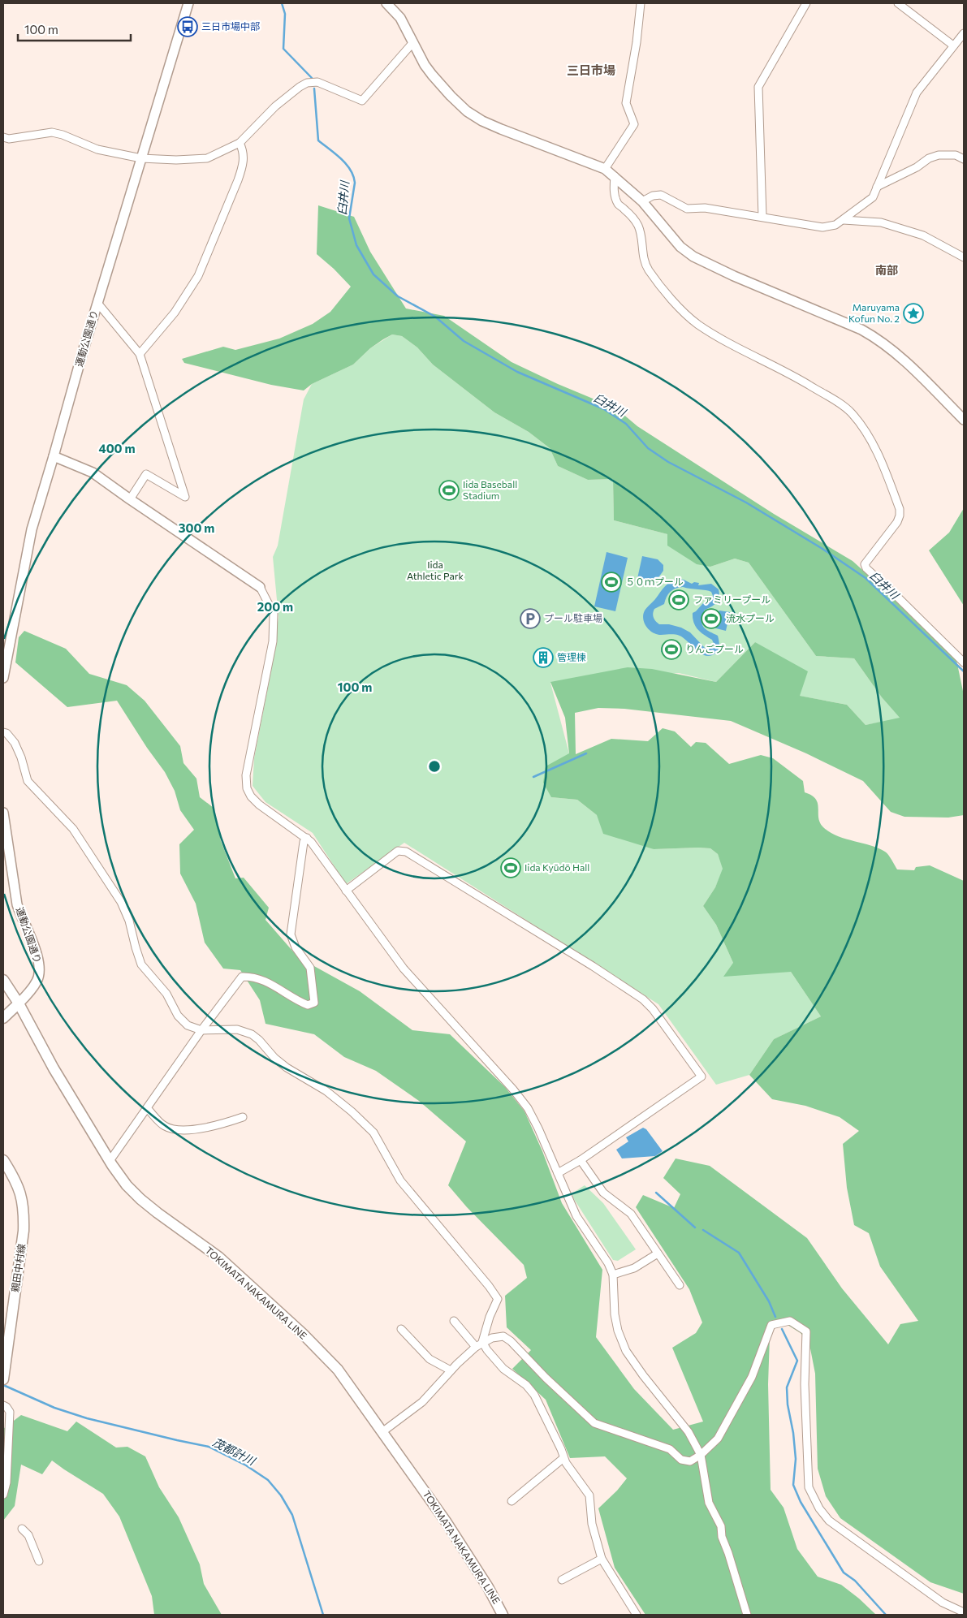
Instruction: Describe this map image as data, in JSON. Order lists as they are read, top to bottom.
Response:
{
  "streets": {
    "main road": ["親田中村線", "TOKIMATA NAKAMURA LINE"],
    "street": ["運動公園通り"]
  },
  "crossings": [
    ["運動公園通り", "TOKIMATA NAKAMURA LINE"]
  ],
  "districts": ["三日市場", "南部"],
  "water": ["臼井川", "茂都計川"],
  "parks": ["Iida Athletic Park"],
  "places": {
    "bus stop": ["三日市場中部"],
    "place": ["Maruyama Kofun No. 2"],
    "sports": [
      "Iida Baseball Stadium",
      "５０ｍプール",
      "ファミリープール",
      "流水プール",
      "りんごプール",
      "Iida Kyūdō Hall"
    ],
    "parking": ["プール駐車場"],
    "building": ["管理棟"]
  },
  "scale_bar": "100 m",
  "rings": [
    "400 m",
    "300 m",
    "200 m",
    "100 m"
  ]
}
